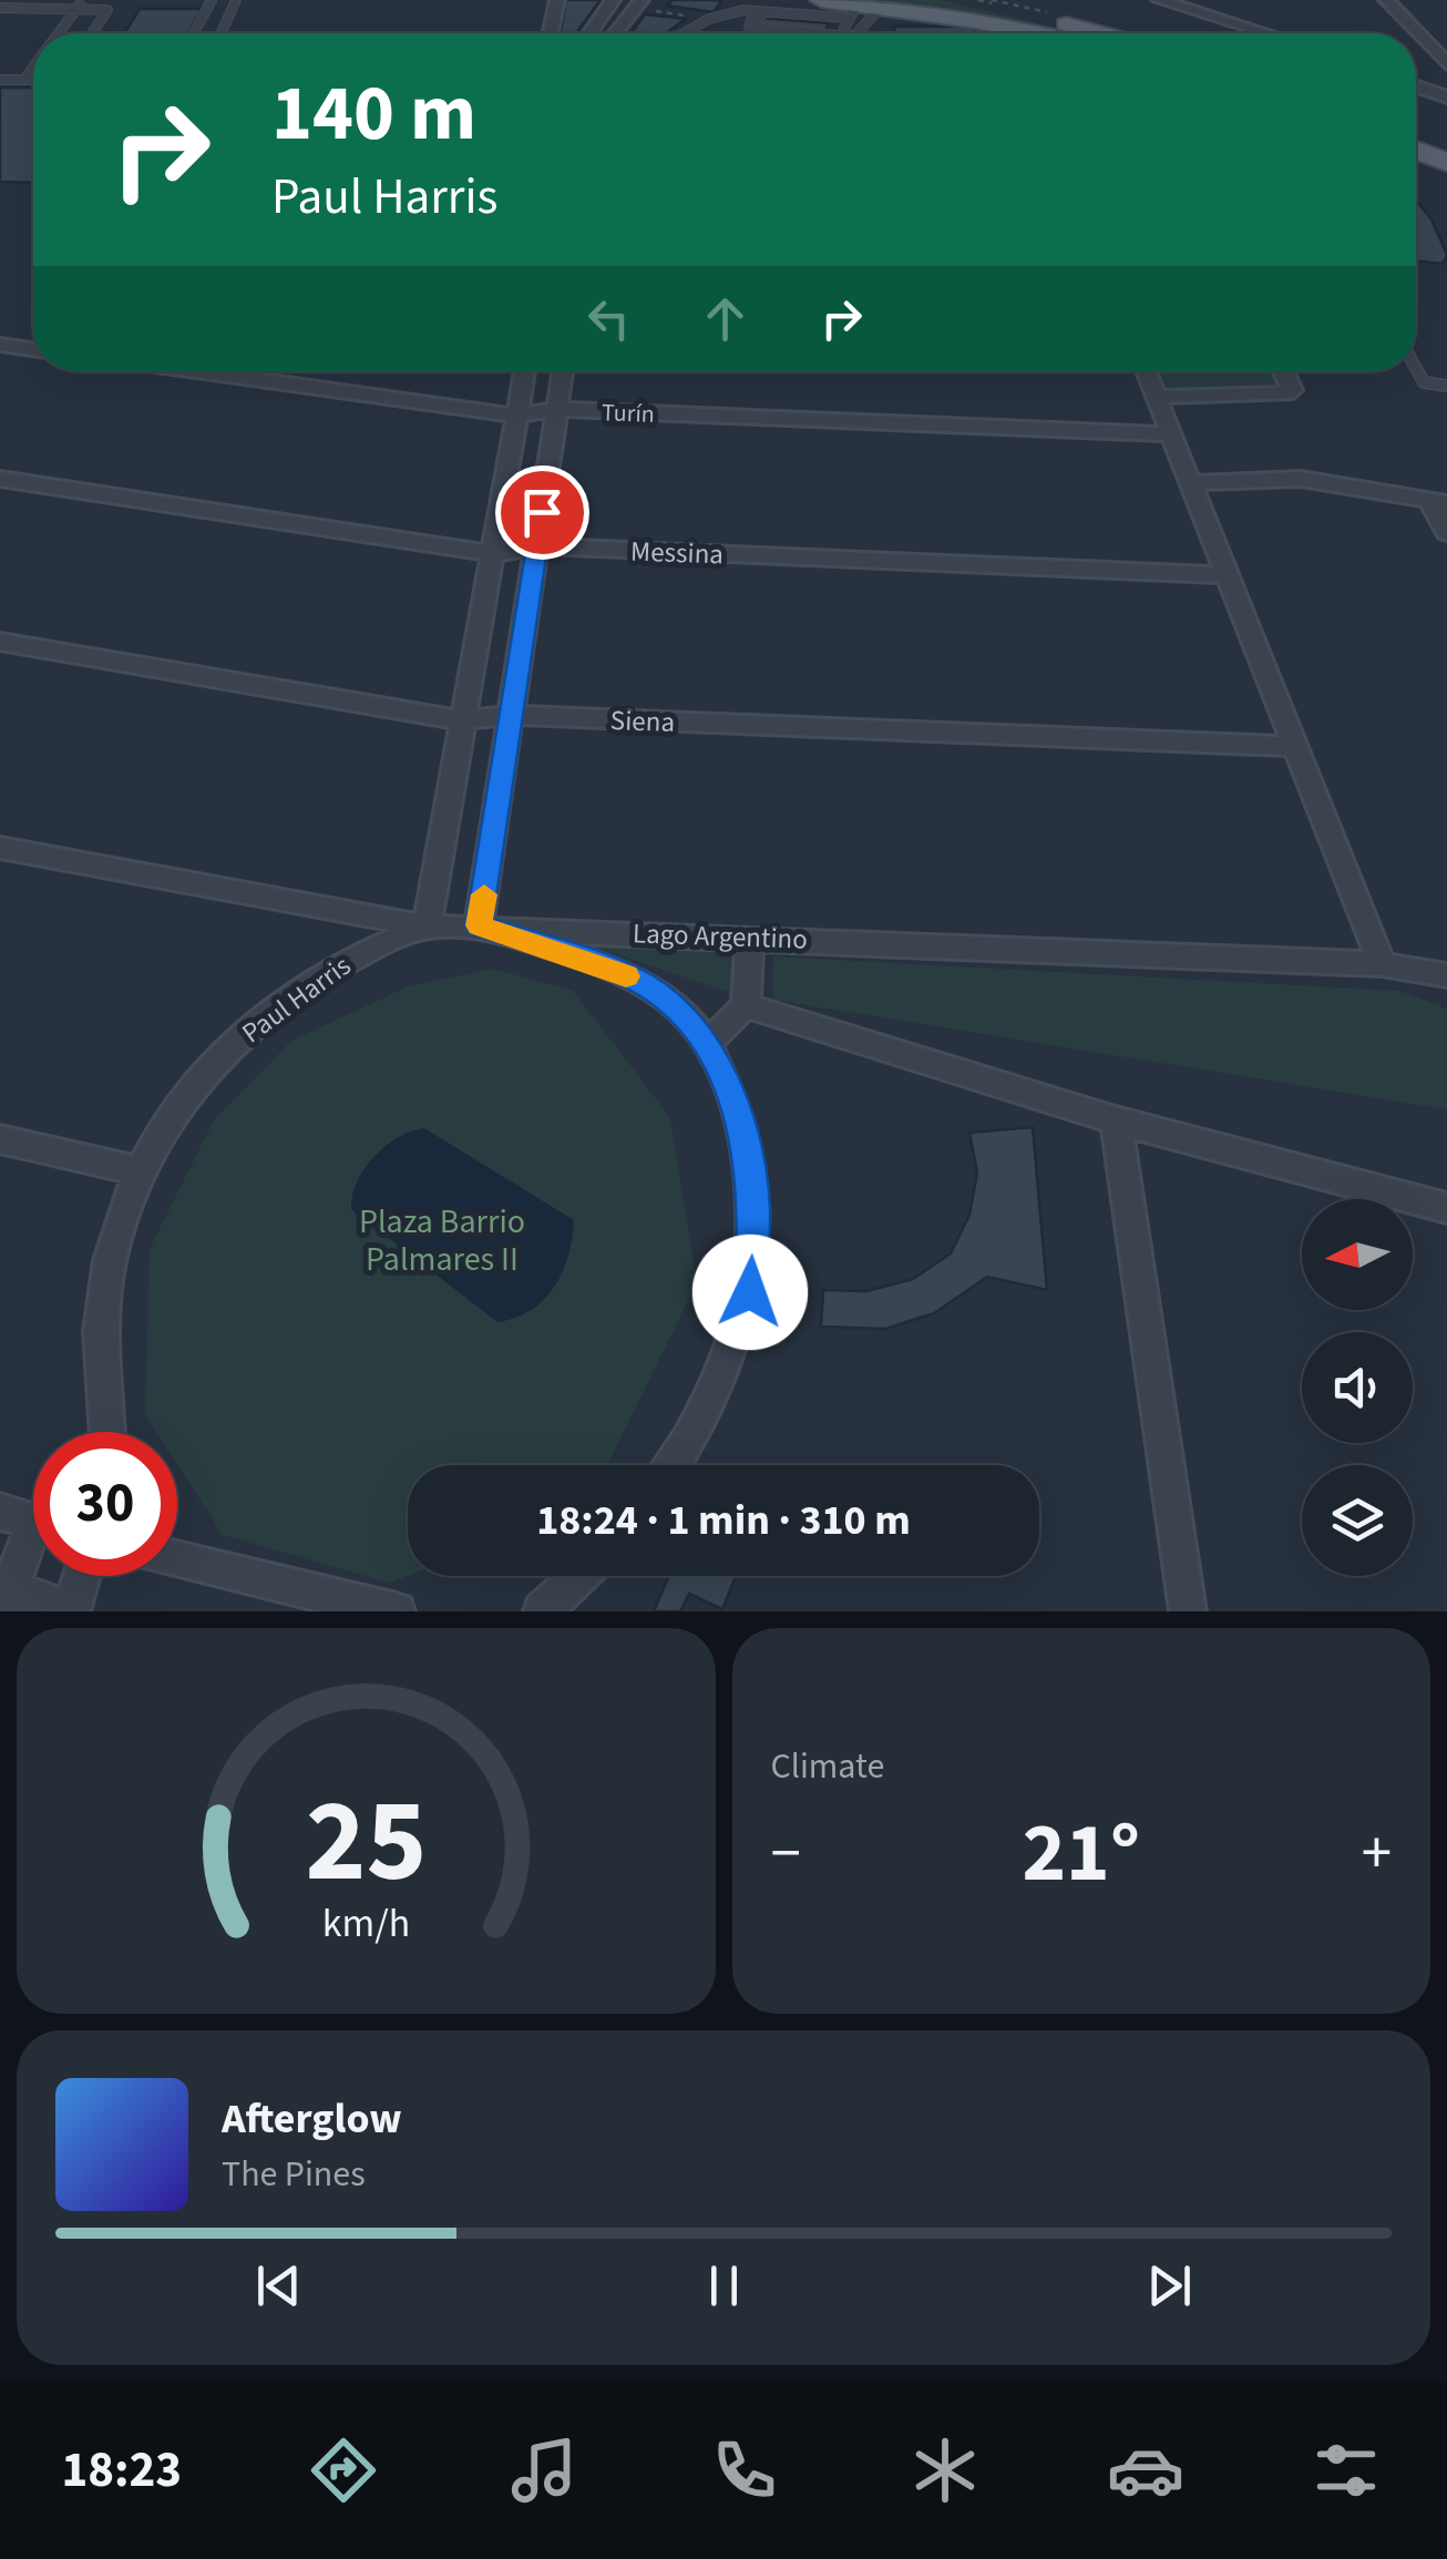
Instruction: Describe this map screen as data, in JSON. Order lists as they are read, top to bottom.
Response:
{
  "streets": {
    "street": [
      "Turín",
      "Messina",
      "Siena",
      "Lago Argentino",
      "Paul Harris"
    ]
  },
  "crossings": [
    ["Lago Argentino", "Paul Harris"]
  ],
  "parks": ["Plaza Barrio Palmares II"],
  "north": "left",
  "page": {
    "turn": ["140 m", "Paul Harris"],
    "limit": "30",
    "trip": "18:24 · 1 min · 310 m",
    "tile": "Climate",
    "heat": ["−", "21°", "+"],
    "song": ["Afterglow", "The Pines"],
    "tabs": "18:23",
    "gauge": ["25", "km/h"]
  }
}
